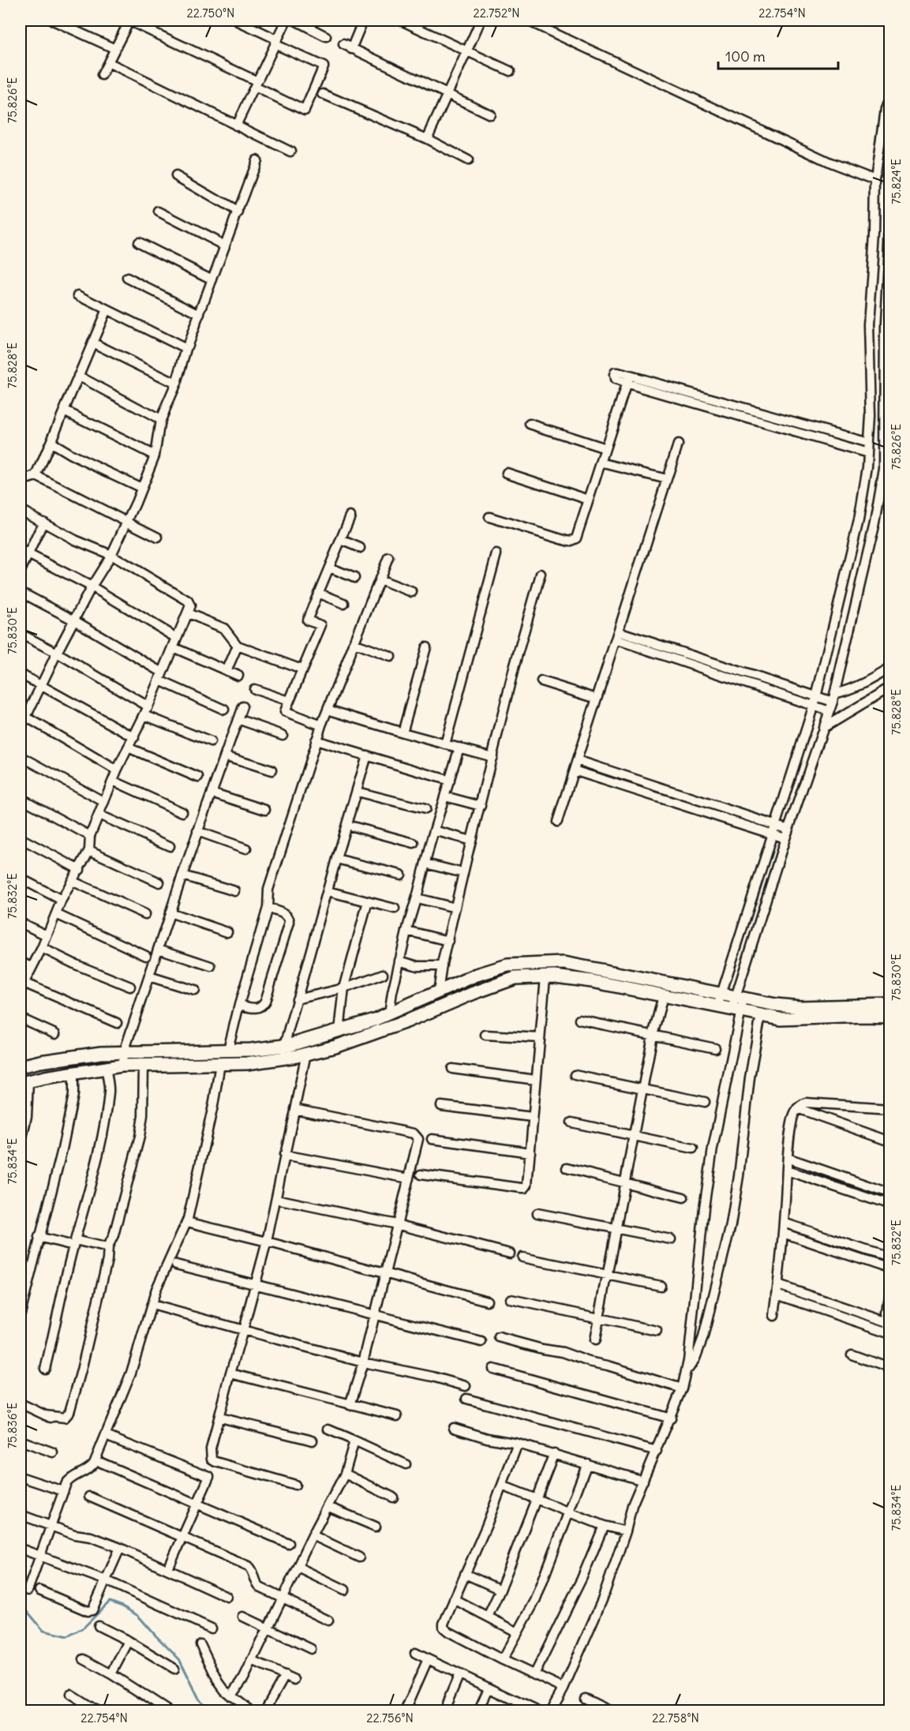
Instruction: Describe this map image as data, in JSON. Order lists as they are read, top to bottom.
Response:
{
  "scale_bar": "100 m",
  "coordinates": [
    "22.750°N",
    "22.752°N",
    "22.754°N",
    "75.826°E",
    "75.824°E",
    "75.828°E",
    "75.830°E",
    "75.832°E",
    "75.834°E",
    "75.836°E",
    "22.756°N",
    "22.758°N"
  ]
}
